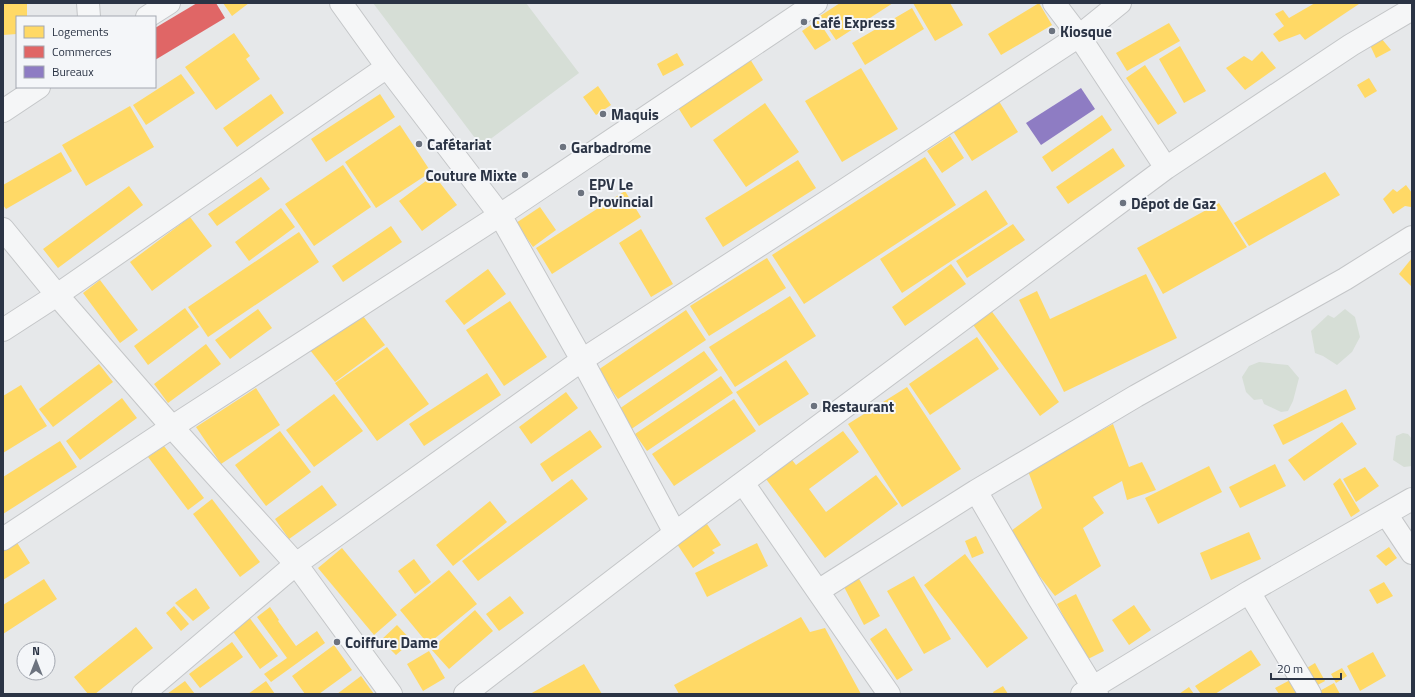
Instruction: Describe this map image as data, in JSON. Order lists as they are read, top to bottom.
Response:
{
  "places": [
    "Café Express",
    "Kiosque",
    "Maquis",
    "Cafétariat",
    "Garbadrome",
    "Couture Mixte",
    "EPV Le Provincial",
    "Dépot de Gaz",
    "Restaurant",
    "Coiffure Dame"
  ],
  "legend": ["Logements", "Commerces", "Bureaux"],
  "scale_bar": "20 m",
  "north": "top"
}
